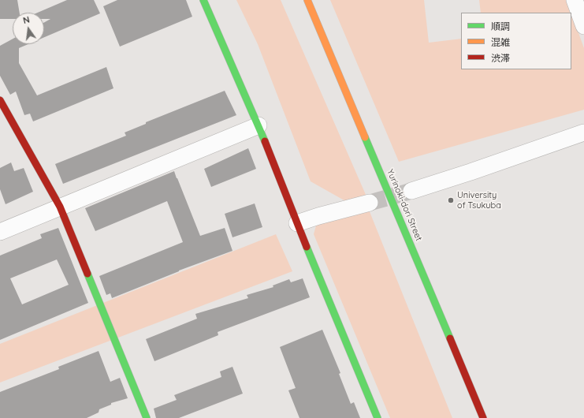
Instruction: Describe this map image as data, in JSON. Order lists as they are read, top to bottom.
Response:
{
  "streets": {
    "street": ["Yurinoki-dori Street"]
  },
  "places": ["University of Tsukuba"],
  "legend": ["順調", "混雑", "渋滞"],
  "north": "top"
}
